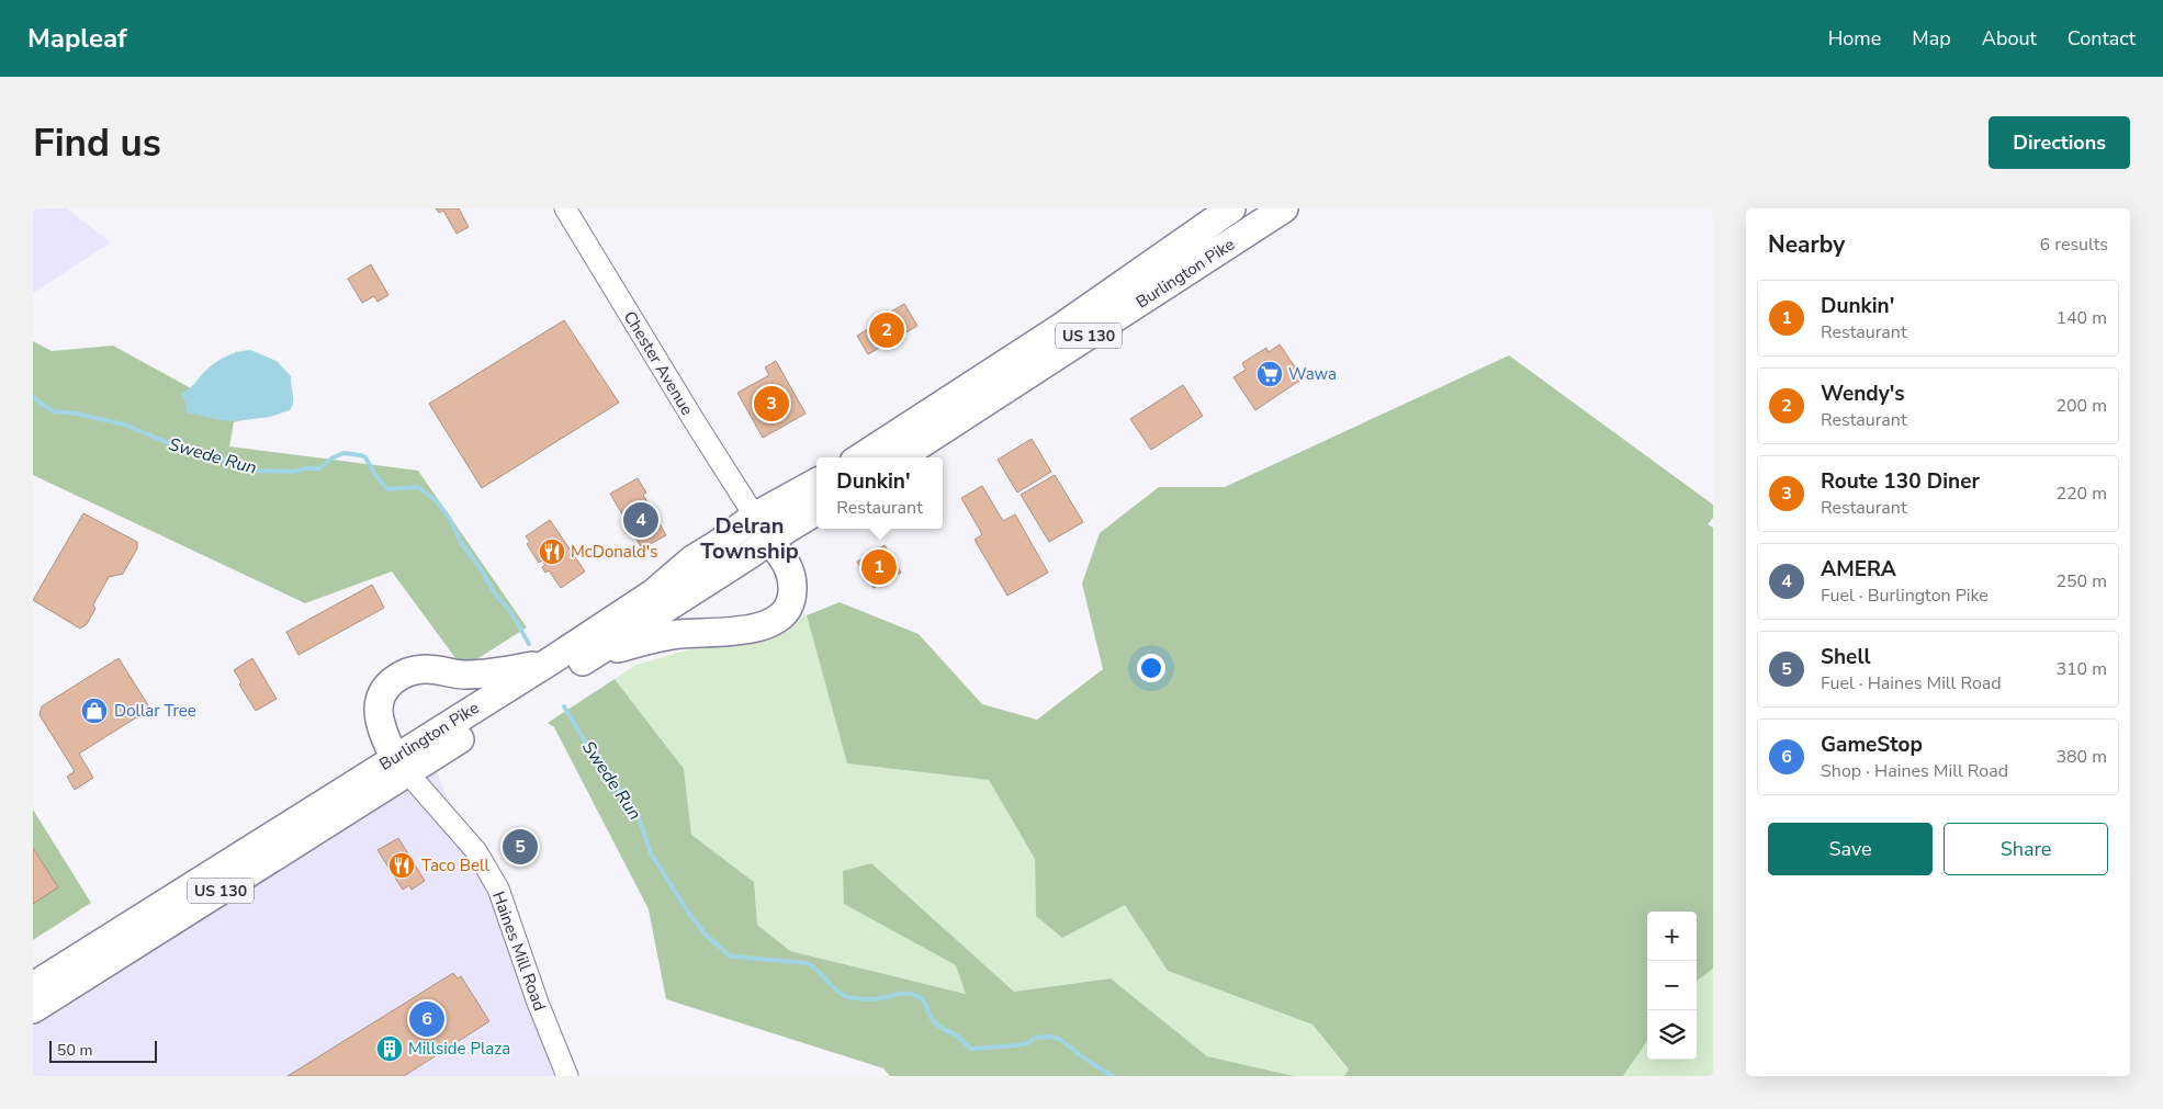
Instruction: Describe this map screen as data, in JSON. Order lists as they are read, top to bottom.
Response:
{
  "streets": {
    "highway": ["Burlington Pike", "US 130"],
    "street": ["Chester Avenue", "Haines Mill Road"]
  },
  "crossings": [
    ["Burlington Pike", "Chester Avenue"],
    ["Burlington Pike", "Haines Mill Road"]
  ],
  "districts": ["Delran Township"],
  "water": ["Swede Run"],
  "places": {
    "supermarket": ["Wawa"],
    "restaurant": ["McDonald's", "Taco Bell"],
    "shop": ["Dollar Tree"],
    "building": ["Millside Plaza"]
  },
  "scale_bar": "50 m",
  "page": {
    "header": "Mapleaf",
    "nav": [
      "Home",
      "Map",
      "About",
      "Contact"
    ],
    "buttons": [
      "Directions",
      ["Save", "Share"]
    ],
    "title": "Find us",
    "heading": ["Nearby", "6 results"],
    "list": [
      {
        "mark": "1",
        "name": "Dunkin'",
        "note": "Restaurant",
        "value": "140 m"
      },
      {
        "mark": "2",
        "name": "Wendy's",
        "note": "Restaurant",
        "value": "200 m"
      },
      {
        "mark": "3",
        "name": "Route 130 Diner",
        "note": "Restaurant",
        "value": "220 m"
      },
      {
        "mark": "4",
        "name": "AMERA",
        "note": "Fuel · Burlington Pike",
        "value": "250 m"
      },
      {
        "mark": "5",
        "name": "Shell",
        "note": "Fuel · Haines Mill Road",
        "value": "310 m"
      },
      {
        "mark": "6",
        "name": "GameStop",
        "note": "Shop · Haines Mill Road",
        "value": "380 m"
      }
    ],
    "pins": [
      "2",
      "3",
      "4",
      "1",
      "5",
      "6"
    ],
    "popup": ["Dunkin'", "Restaurant"],
    "map_buttons": ["+", "−"],
    "scale": "50 m"
  }
}
